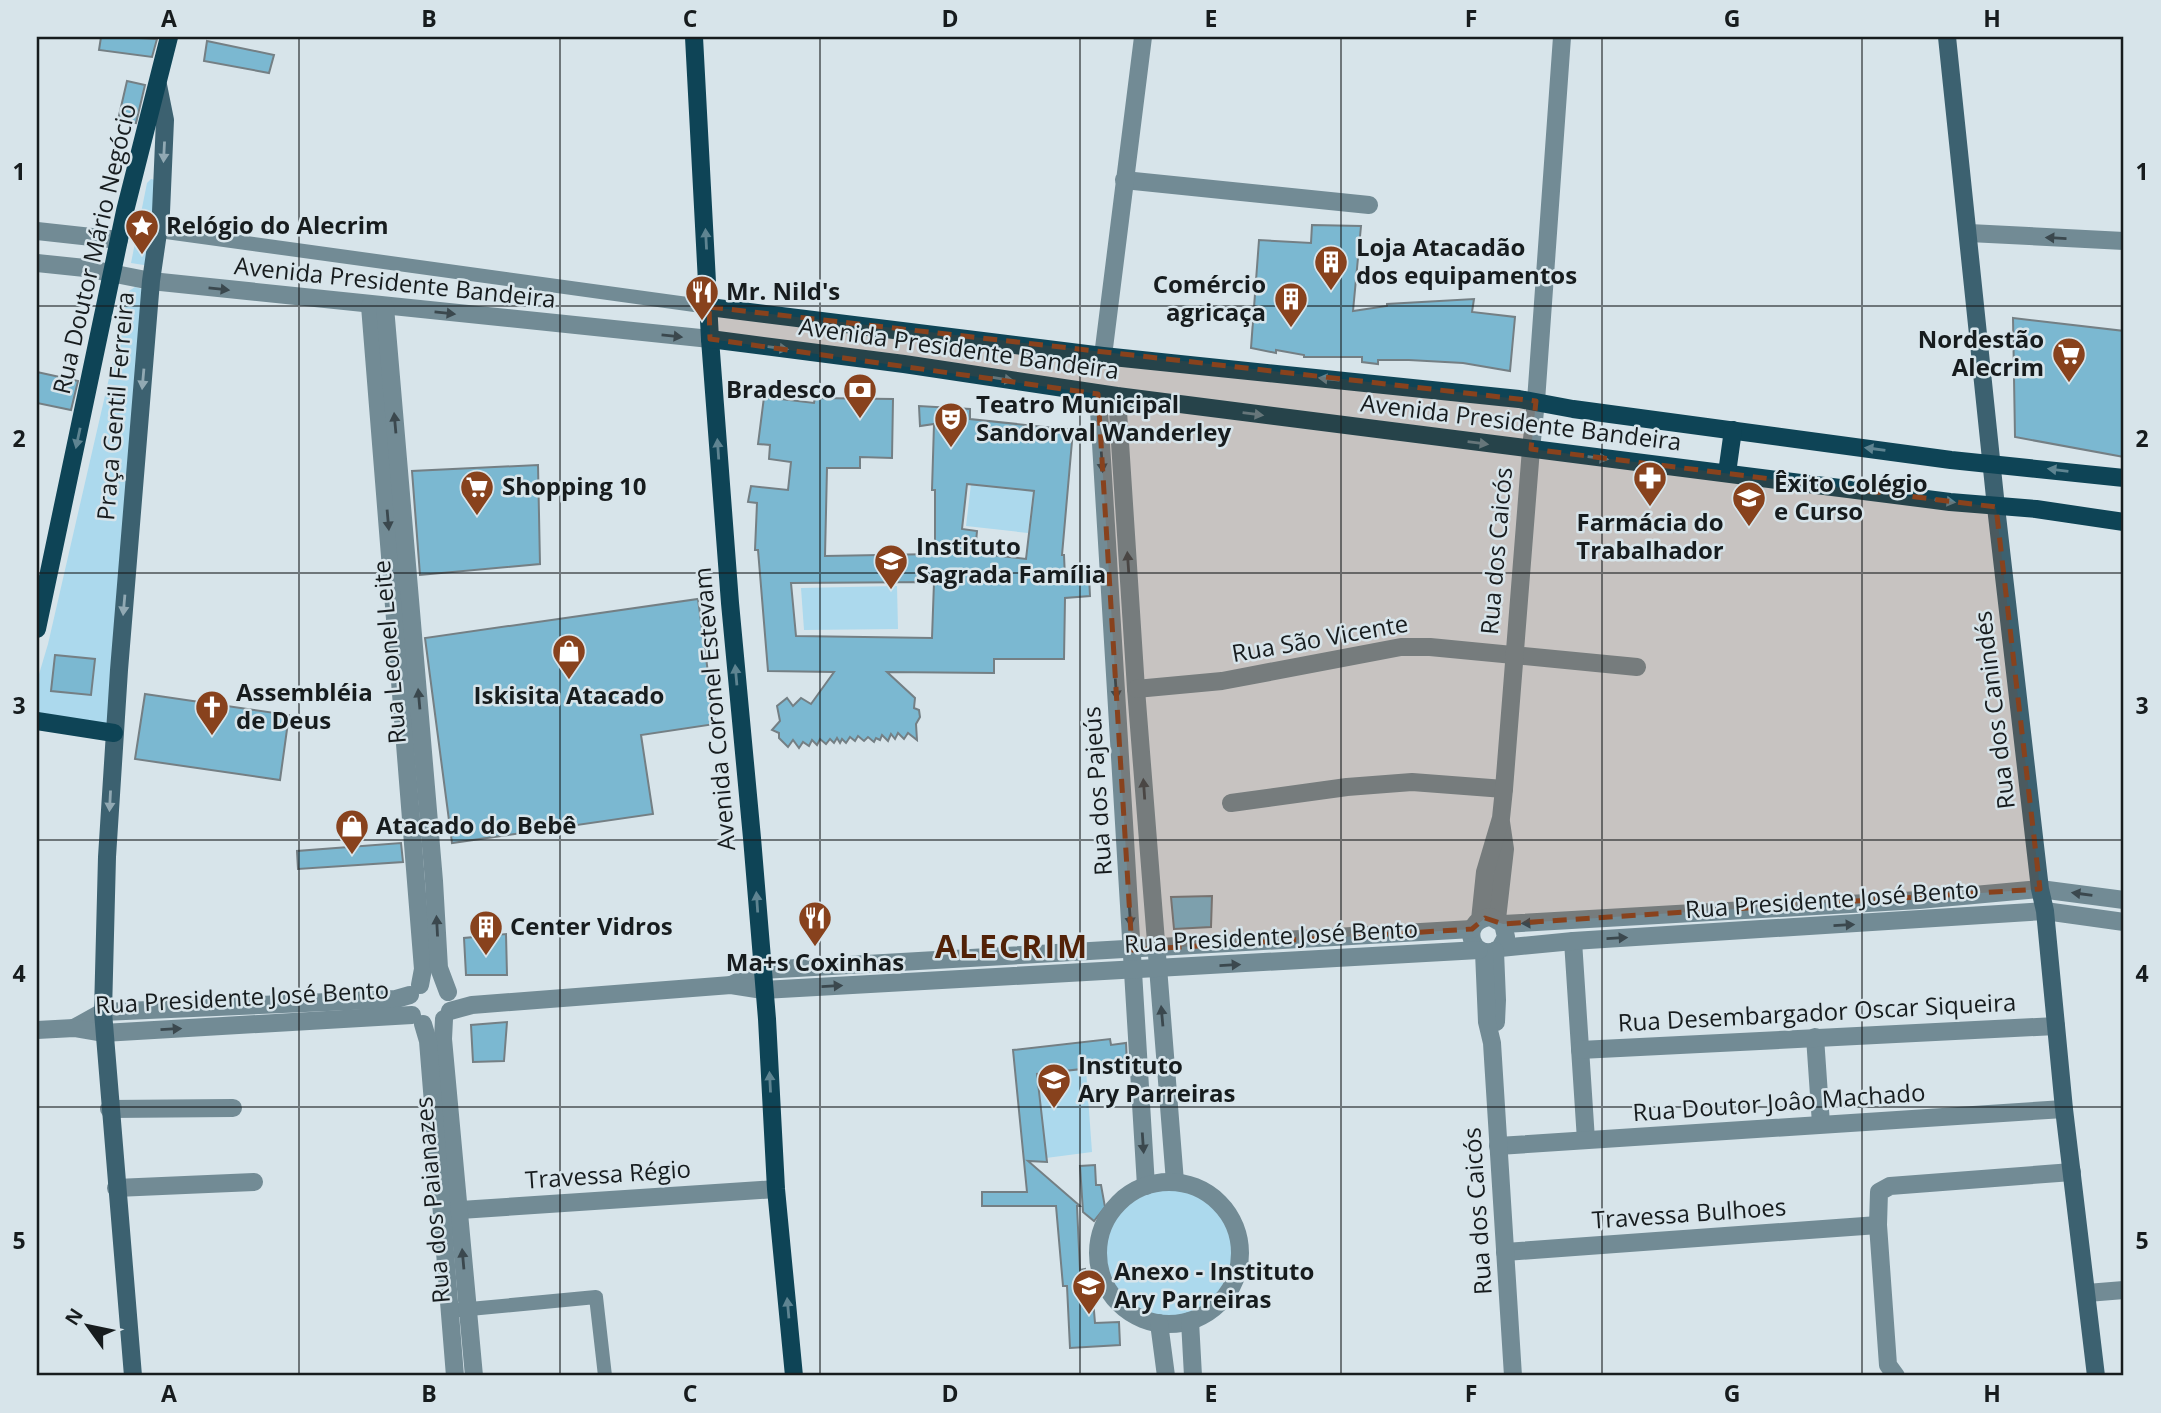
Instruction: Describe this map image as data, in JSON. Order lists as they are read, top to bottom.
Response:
{
  "streets": {
    "main road": [
      "Rua Doutor Mário Negócio",
      "Avenida Presidente Bandeira",
      "Praça Gentil Ferreira",
      "Avenida Coronel Estevam",
      "Rua dos Canindés"
    ],
    "street": [
      "Rua dos Caicós",
      "Rua São Vicente",
      "Rua Leonel Leite",
      "Rua dos Pajeús",
      "Rua Presidente José Bento",
      "Rua Desembargador Oscar Siqueira",
      "Rua Doutor Joâo Machado",
      "Travessa Régio",
      "Rua dos Paianazes",
      "Travessa Bulhoes"
    ]
  },
  "crossings": [
    ["Rua Doutor Mário Negócio", "Avenida Presidente Bandeira"],
    ["Rua Doutor Mário Negócio", "Praça Gentil Ferreira"],
    ["Avenida Presidente Bandeira", "Praça Gentil Ferreira"],
    ["Avenida Presidente Bandeira", "Rua dos Caicós"],
    ["Avenida Presidente Bandeira", "Rua Leonel Leite"],
    ["Avenida Presidente Bandeira", "Avenida Coronel Estevam"],
    ["Avenida Presidente Bandeira", "Rua dos Canindés"],
    ["Avenida Presidente Bandeira", "Rua dos Pajeús"],
    ["Praça Gentil Ferreira", "Rua Presidente José Bento"],
    ["Rua dos Caicós", "Rua São Vicente"],
    ["Rua dos Caicós", "Rua Presidente José Bento"],
    ["Rua dos Caicós", "Rua Doutor Joâo Machado"],
    ["Rua dos Caicós", "Travessa Bulhoes"],
    ["Rua São Vicente", "Rua dos Pajeús"],
    ["Rua Leonel Leite", "Rua Presidente José Bento"],
    ["Rua Leonel Leite", "Rua dos Paianazes"],
    ["Avenida Coronel Estevam", "Rua Presidente José Bento"],
    ["Avenida Coronel Estevam", "Travessa Régio"],
    ["Rua dos Canindés", "Rua Presidente José Bento"],
    ["Rua dos Canindés", "Rua Desembargador Oscar Siqueira"],
    ["Rua dos Canindés", "Rua Doutor Joâo Machado"],
    ["Rua dos Pajeús", "Rua Presidente José Bento"],
    ["Rua Presidente José Bento", "Rua dos Paianazes"],
    ["Travessa Régio", "Rua dos Paianazes"]
  ],
  "one_way": ["Rua Doutor Mário Negócio", "Praça Gentil Ferreira", "Avenida Coronel Estevam"],
  "districts": ["ALECRIM"],
  "places": {
    "place": ["Relógio do Alecrim"],
    "building": ["Loja Atacadão dos equipamentos", "Comércio agricaça", "Center Vidros"],
    "restaurant": ["Mr. Nild's", "Ma+s Coxinhas"],
    "supermarket": ["Nordestão Alecrim", "Shopping 10"],
    "bank": ["Bradesco"],
    "theatre": ["Teatro Municipal Sandorval Wanderley"],
    "pharmacy": ["Farmácia do Trabalhador"],
    "school or university": [
      "Êxito Colégio e Curso",
      "Instituto Sagrada Família",
      "Instituto Ary Parreiras",
      "Anexo - Instituto Ary Parreiras"
    ],
    "shop": ["Iskisita Atacado", "Atacado do Bebê"],
    "church": ["Assembléia de Deus"]
  },
  "north": "top left",
  "grid": {
    "columns": [
      "A",
      "B",
      "C",
      "D",
      "E",
      "F",
      "G",
      "H"
    ],
    "rows": [
      "1",
      "2",
      "3",
      "4",
      "5"
    ]
  }
}
